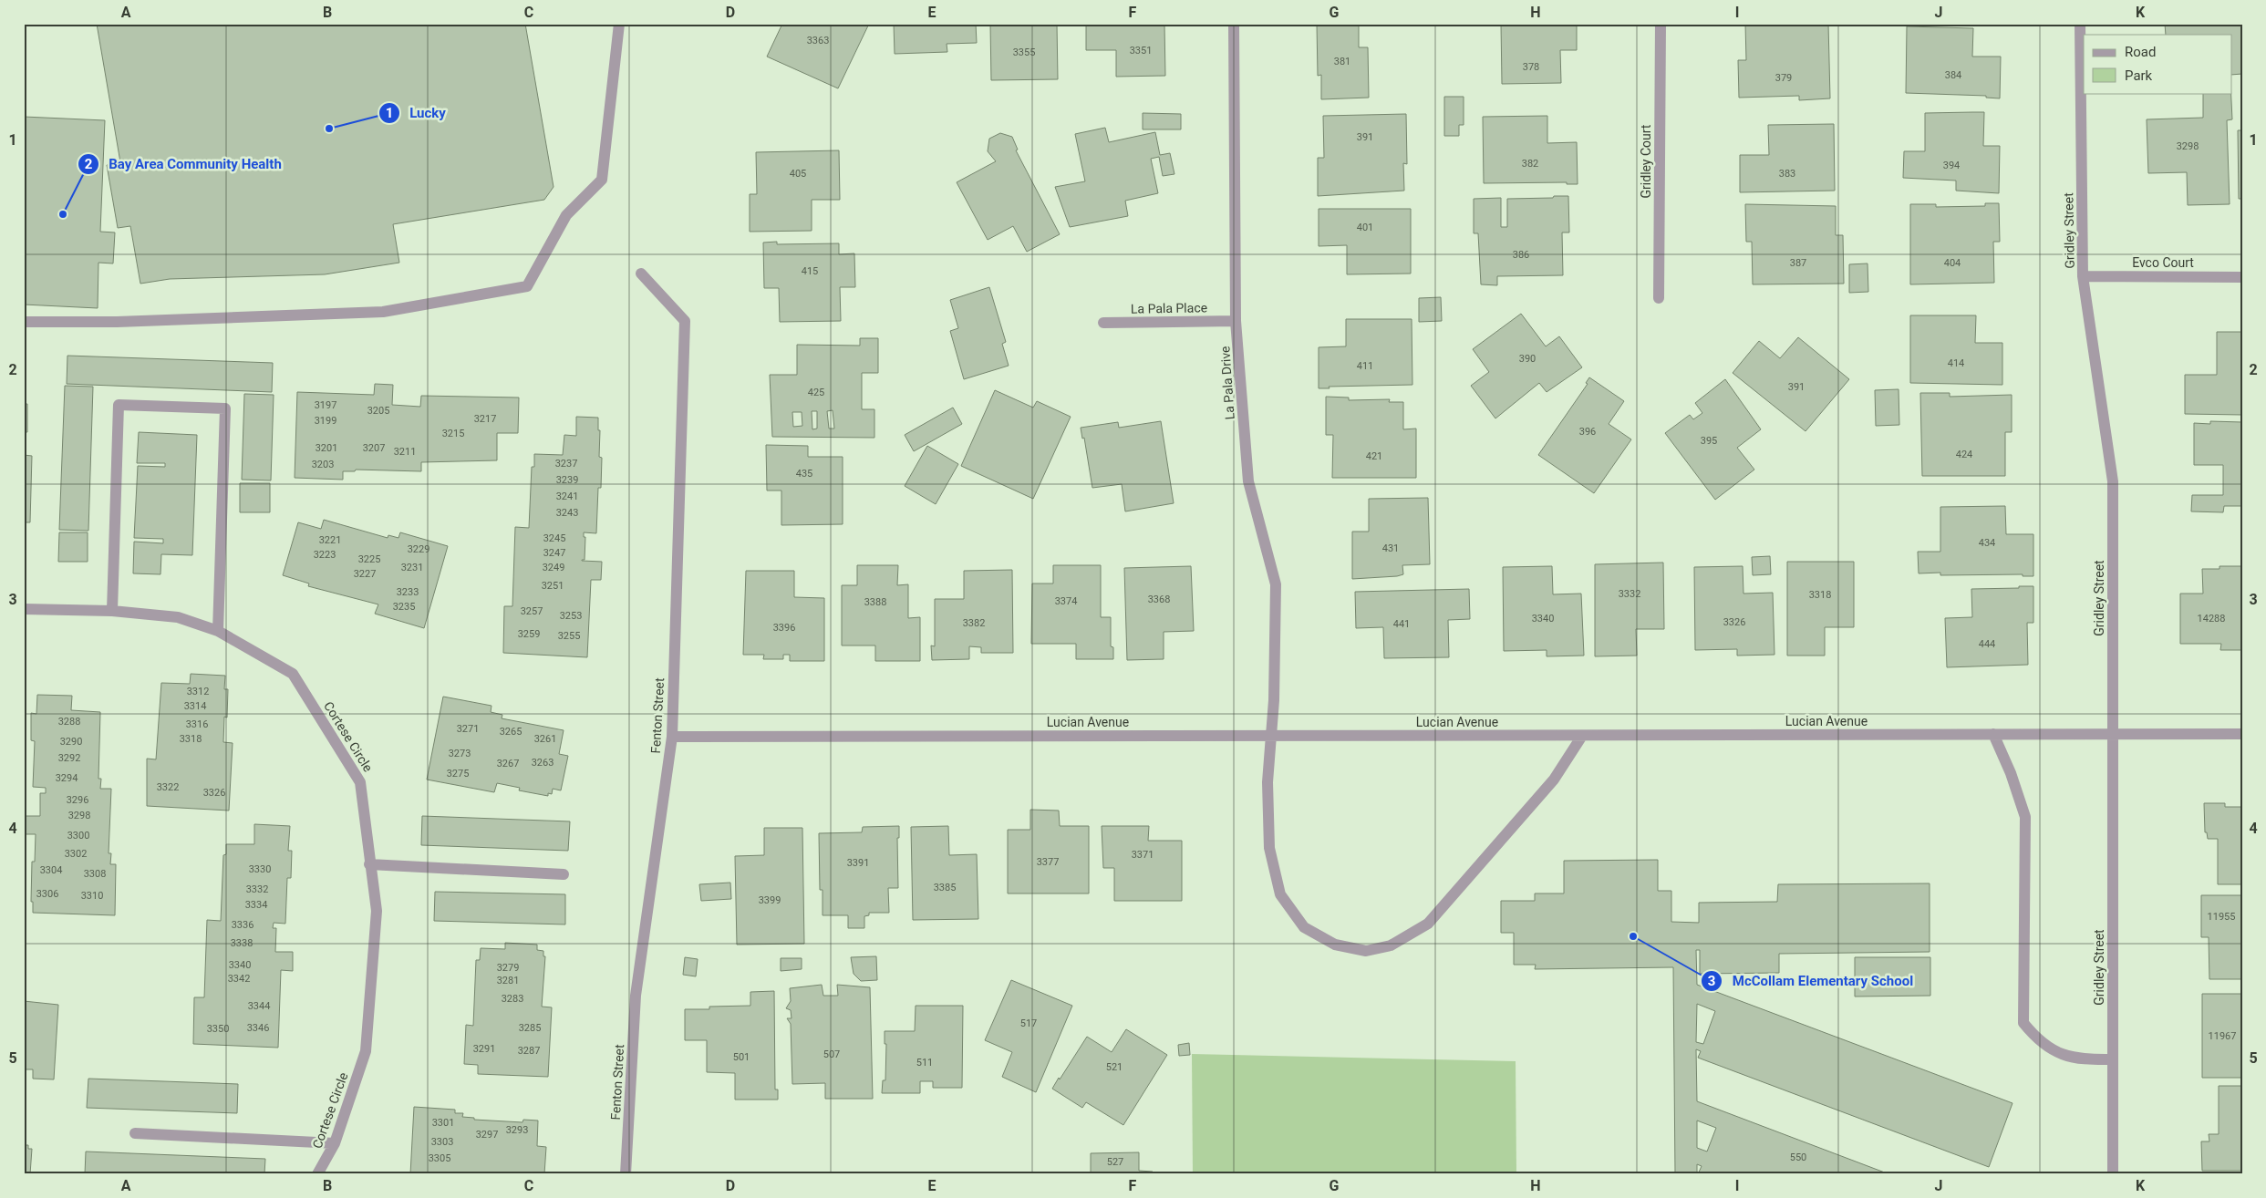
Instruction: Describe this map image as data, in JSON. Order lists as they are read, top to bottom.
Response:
{
  "streets": {
    "street": [
      "Gridley Court",
      "Gridley Street",
      "Evco Court",
      "La Pala Place",
      "La Pala Drive",
      "Fenton Street",
      "Lucian Avenue",
      "Cortese Circle"
    ]
  },
  "crossings": [
    ["Gridley Street", "Evco Court"],
    ["Gridley Street", "Lucian Avenue"],
    ["La Pala Place", "La Pala Drive"],
    ["La Pala Drive", "Lucian Avenue"],
    ["Fenton Street", "Lucian Avenue"]
  ],
  "places": ["Lucky", "Bay Area Community Health", "McCollam Elementary School"],
  "house_numbers": [
    "3363",
    "3351",
    "3355",
    "381",
    "378",
    "384",
    "379",
    "391",
    "3298",
    "382",
    "394",
    "405",
    "383",
    "401",
    "386",
    "387",
    "404",
    "415",
    "390",
    "414",
    "411",
    "391",
    "425",
    "3197",
    "3205",
    "3217",
    "3199",
    "396",
    "3215",
    "395",
    "3201",
    "3207",
    "3211",
    "424",
    "421",
    "3237",
    "3203",
    "435",
    "3239",
    "3241",
    "3243",
    "3245",
    "3221",
    "434",
    "431",
    "3229",
    "3247",
    "3223",
    "3225",
    "3231",
    "3249",
    "3227",
    "3251",
    "3233",
    "3332",
    "3318",
    "3368",
    "3374",
    "3388",
    "3235",
    "3257",
    "3253",
    "3340",
    "14288",
    "3326",
    "3382",
    "441",
    "3396",
    "3259",
    "3255",
    "444",
    "3312",
    "3314",
    "3288",
    "3316",
    "3271",
    "3265",
    "3318",
    "3261",
    "3290",
    "3273",
    "3292",
    "3263",
    "3267",
    "3275",
    "3294",
    "3322",
    "3326",
    "3296",
    "3298",
    "3300",
    "3302",
    "3371",
    "3377",
    "3391",
    "3330",
    "3304",
    "3308",
    "3385",
    "3332",
    "3306",
    "3310",
    "3399",
    "3334",
    "11955",
    "3336",
    "3338",
    "3340",
    "3279",
    "3342",
    "3281",
    "3283",
    "3344",
    "517",
    "3346",
    "3285",
    "3350",
    "11967",
    "3291",
    "3287",
    "507",
    "501",
    "511",
    "521",
    "3301",
    "3293",
    "3297",
    "3303",
    "550",
    "3305",
    "527"
  ],
  "legend": ["Road", "Park"],
  "grid": {
    "columns": [
      "A",
      "B",
      "C",
      "D",
      "E",
      "F",
      "G",
      "H",
      "I",
      "J",
      "K"
    ],
    "rows": [
      "1",
      "2",
      "3",
      "4",
      "5"
    ]
  }
}
